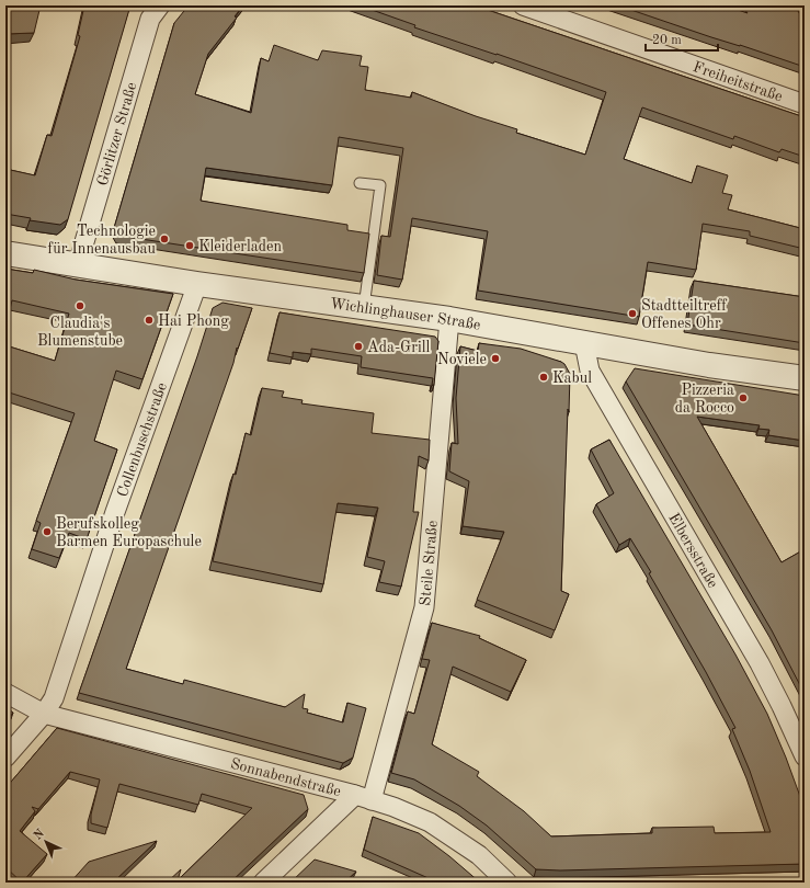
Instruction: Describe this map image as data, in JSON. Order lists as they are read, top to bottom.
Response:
{
  "streets": {
    "street": [
      "Freiheitstraße",
      "Görlitzer Straße",
      "Wichlinghauser Straße",
      "Collenbuschstraße",
      "Elbersstraße",
      "Steile Straße",
      "Sonnabendstraße"
    ]
  },
  "crossings": [
    ["Görlitzer Straße", "Wichlinghauser Straße"],
    ["Wichlinghauser Straße", "Collenbuschstraße"],
    ["Wichlinghauser Straße", "Elbersstraße"],
    ["Wichlinghauser Straße", "Steile Straße"],
    ["Collenbuschstraße", "Sonnabendstraße"],
    ["Steile Straße", "Sonnabendstraße"]
  ],
  "places": [
    "Technologie für Innenausbau",
    "Kleiderladen",
    "Claudia's Blumenstube",
    "Stadtteiltreff Offenes Ohr",
    "Hai Phong",
    "Ada-Grill",
    "Noviele",
    "Kabul",
    "Pizzeria da Rocco",
    "Berufskolleg Barmen Europaschule"
  ],
  "scale_bar": "20 m",
  "north": "top left"
}
